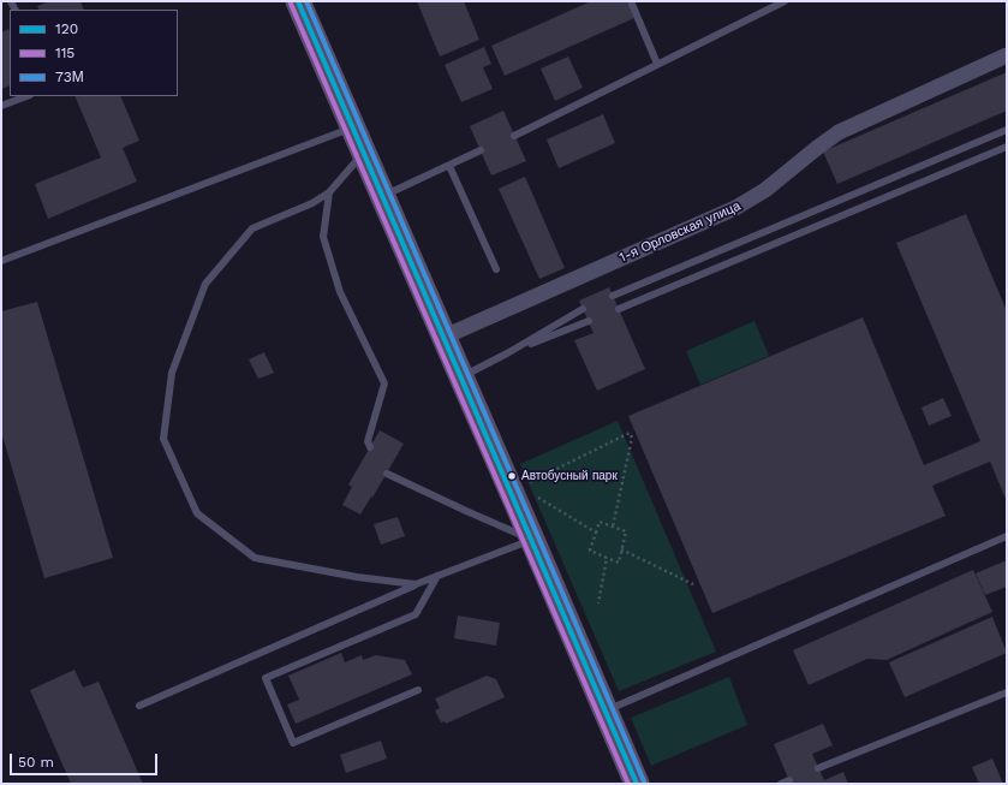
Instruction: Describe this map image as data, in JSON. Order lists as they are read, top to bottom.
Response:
{
  "streets": {
    "street": ["1-я Орловская улица"]
  },
  "places": ["Автобусный парк"],
  "lines": ["transit line 120", "transit line 73М", "transit line 115"],
  "legend": ["120", "115", "73М"],
  "scale_bar": "50 m"
}
